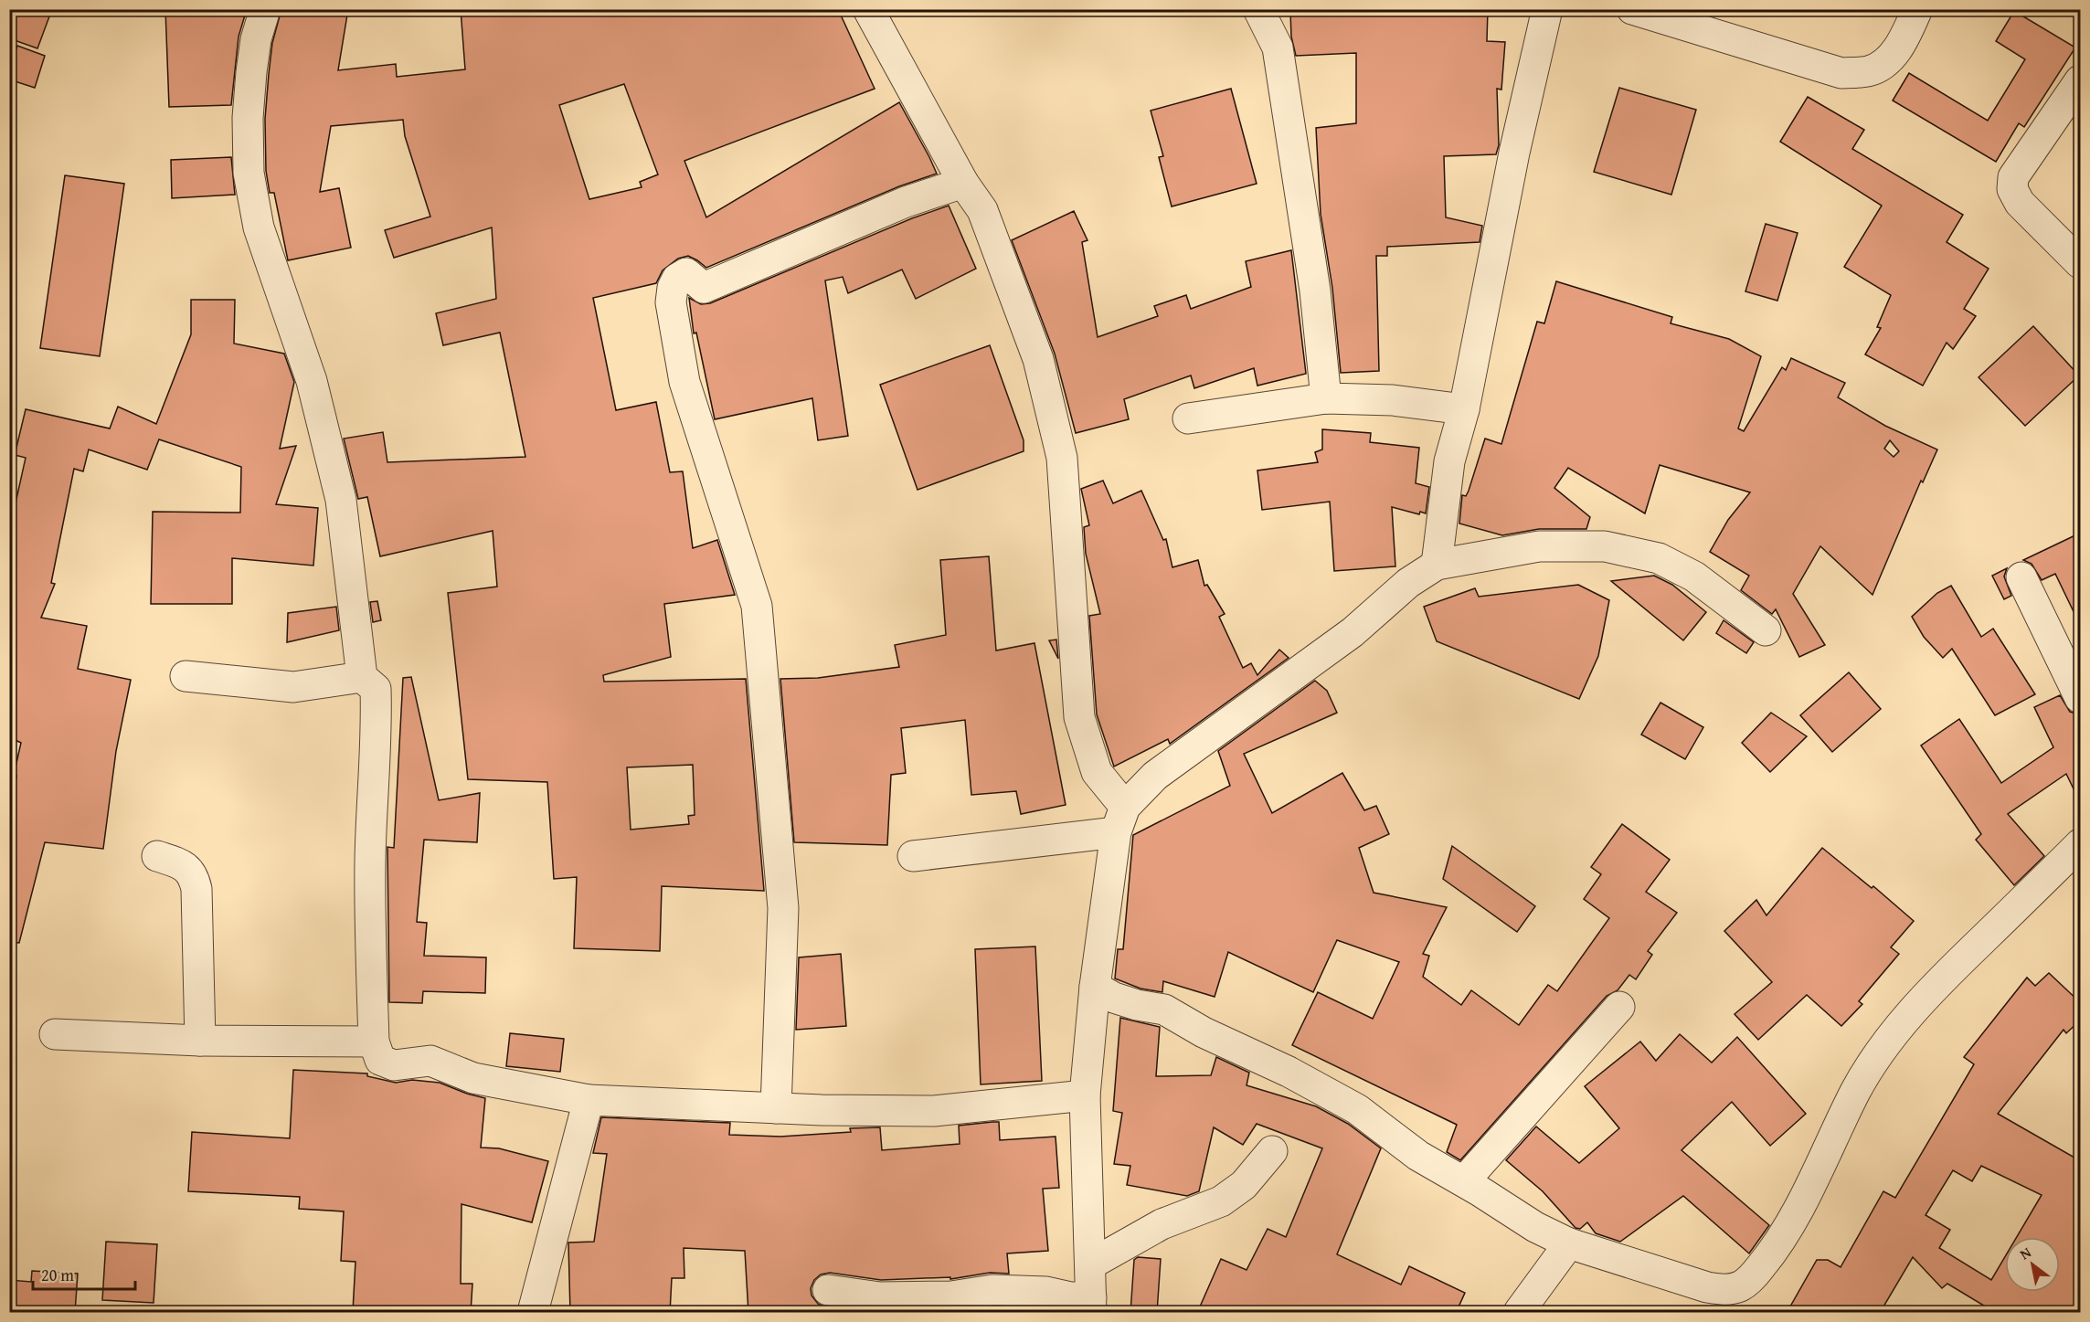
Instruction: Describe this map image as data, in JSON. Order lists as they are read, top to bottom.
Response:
{
  "scale_bar": "20 m",
  "north": "top left"
}
